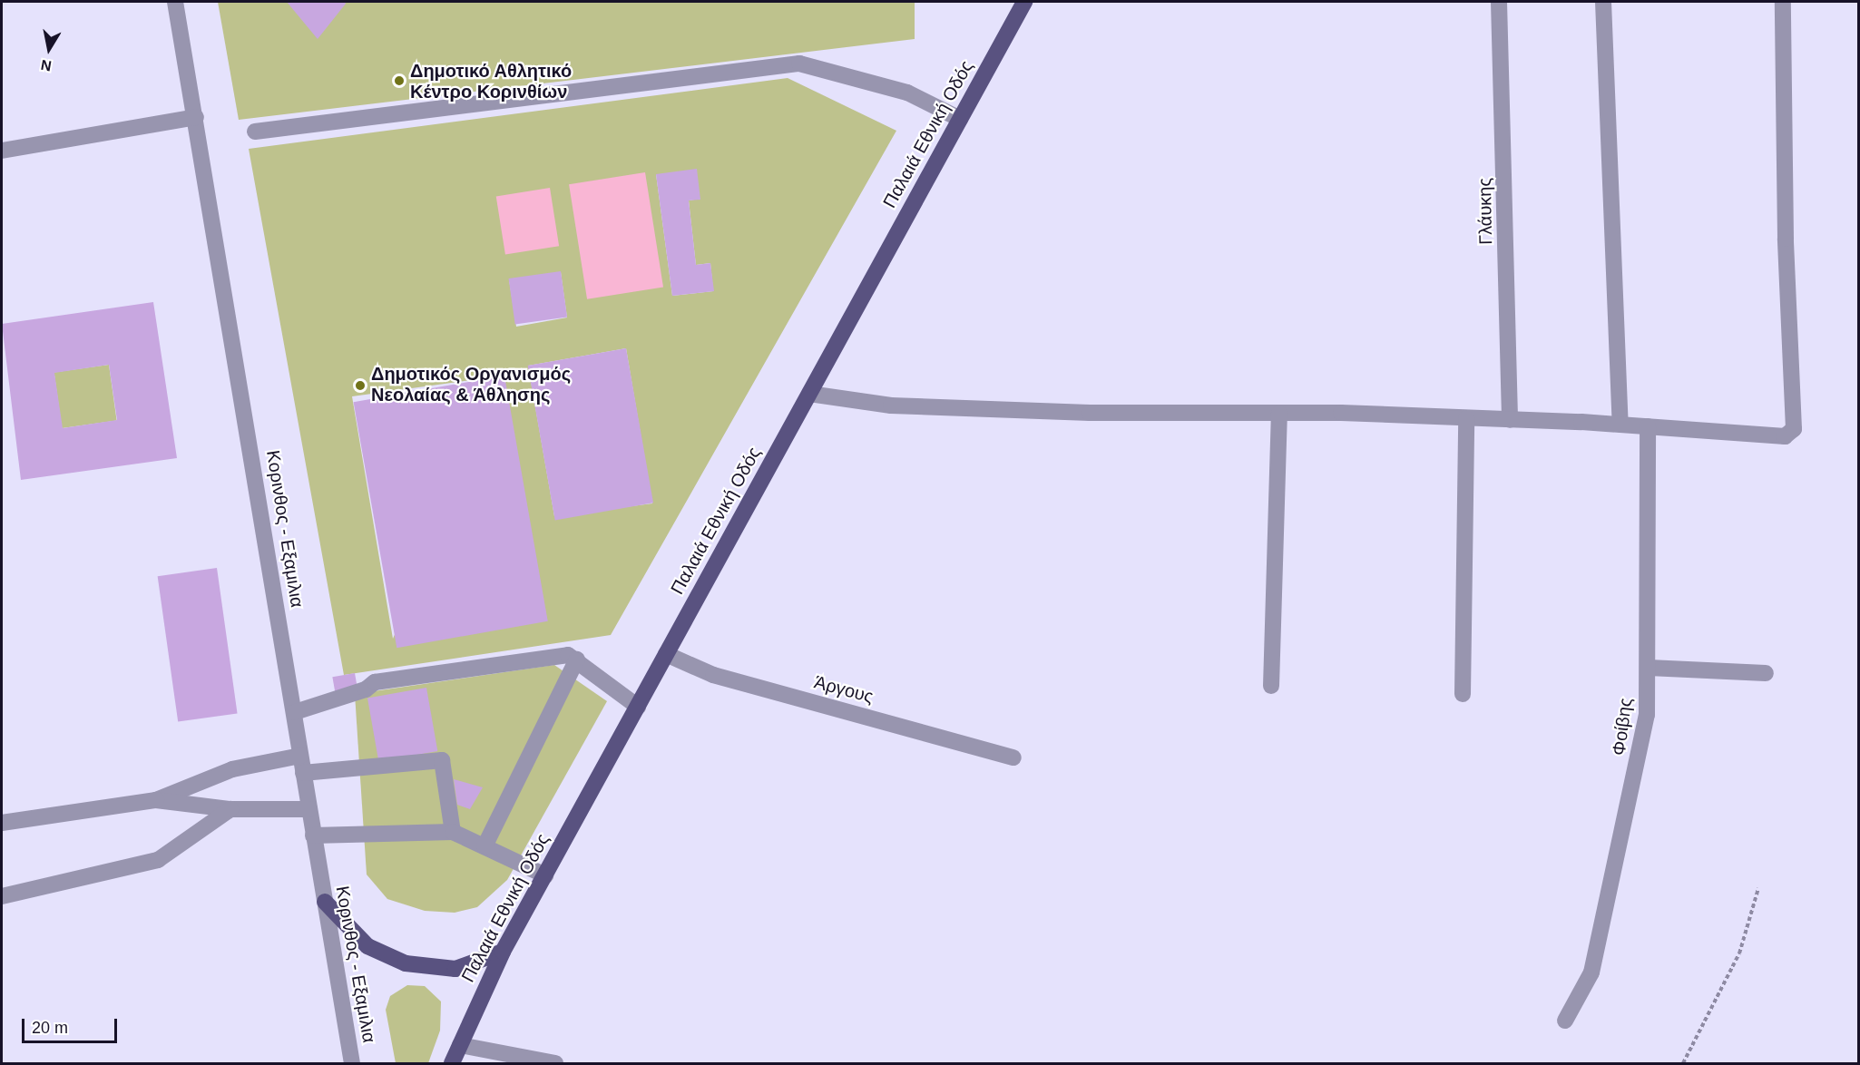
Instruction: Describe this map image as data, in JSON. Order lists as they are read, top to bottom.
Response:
{
  "streets": {
    "main road": ["Παλαιά Εθνική Οδός"],
    "street": [
      "Γλάυκης",
      "Κορινθος - Εξαμιλια",
      "Άργους",
      "Φοίβης"
    ]
  },
  "crossings": [
    ["Παλαιά Εθνική Οδός", "Άργους"]
  ],
  "places": ["Δημοτικό Αθλητικό Κέντρο Κορινθίων", "Δημοτικός Οργανισμός Νεολαίας & Άθλησης"],
  "scale_bar": "20 m",
  "north": "bottom"
}
